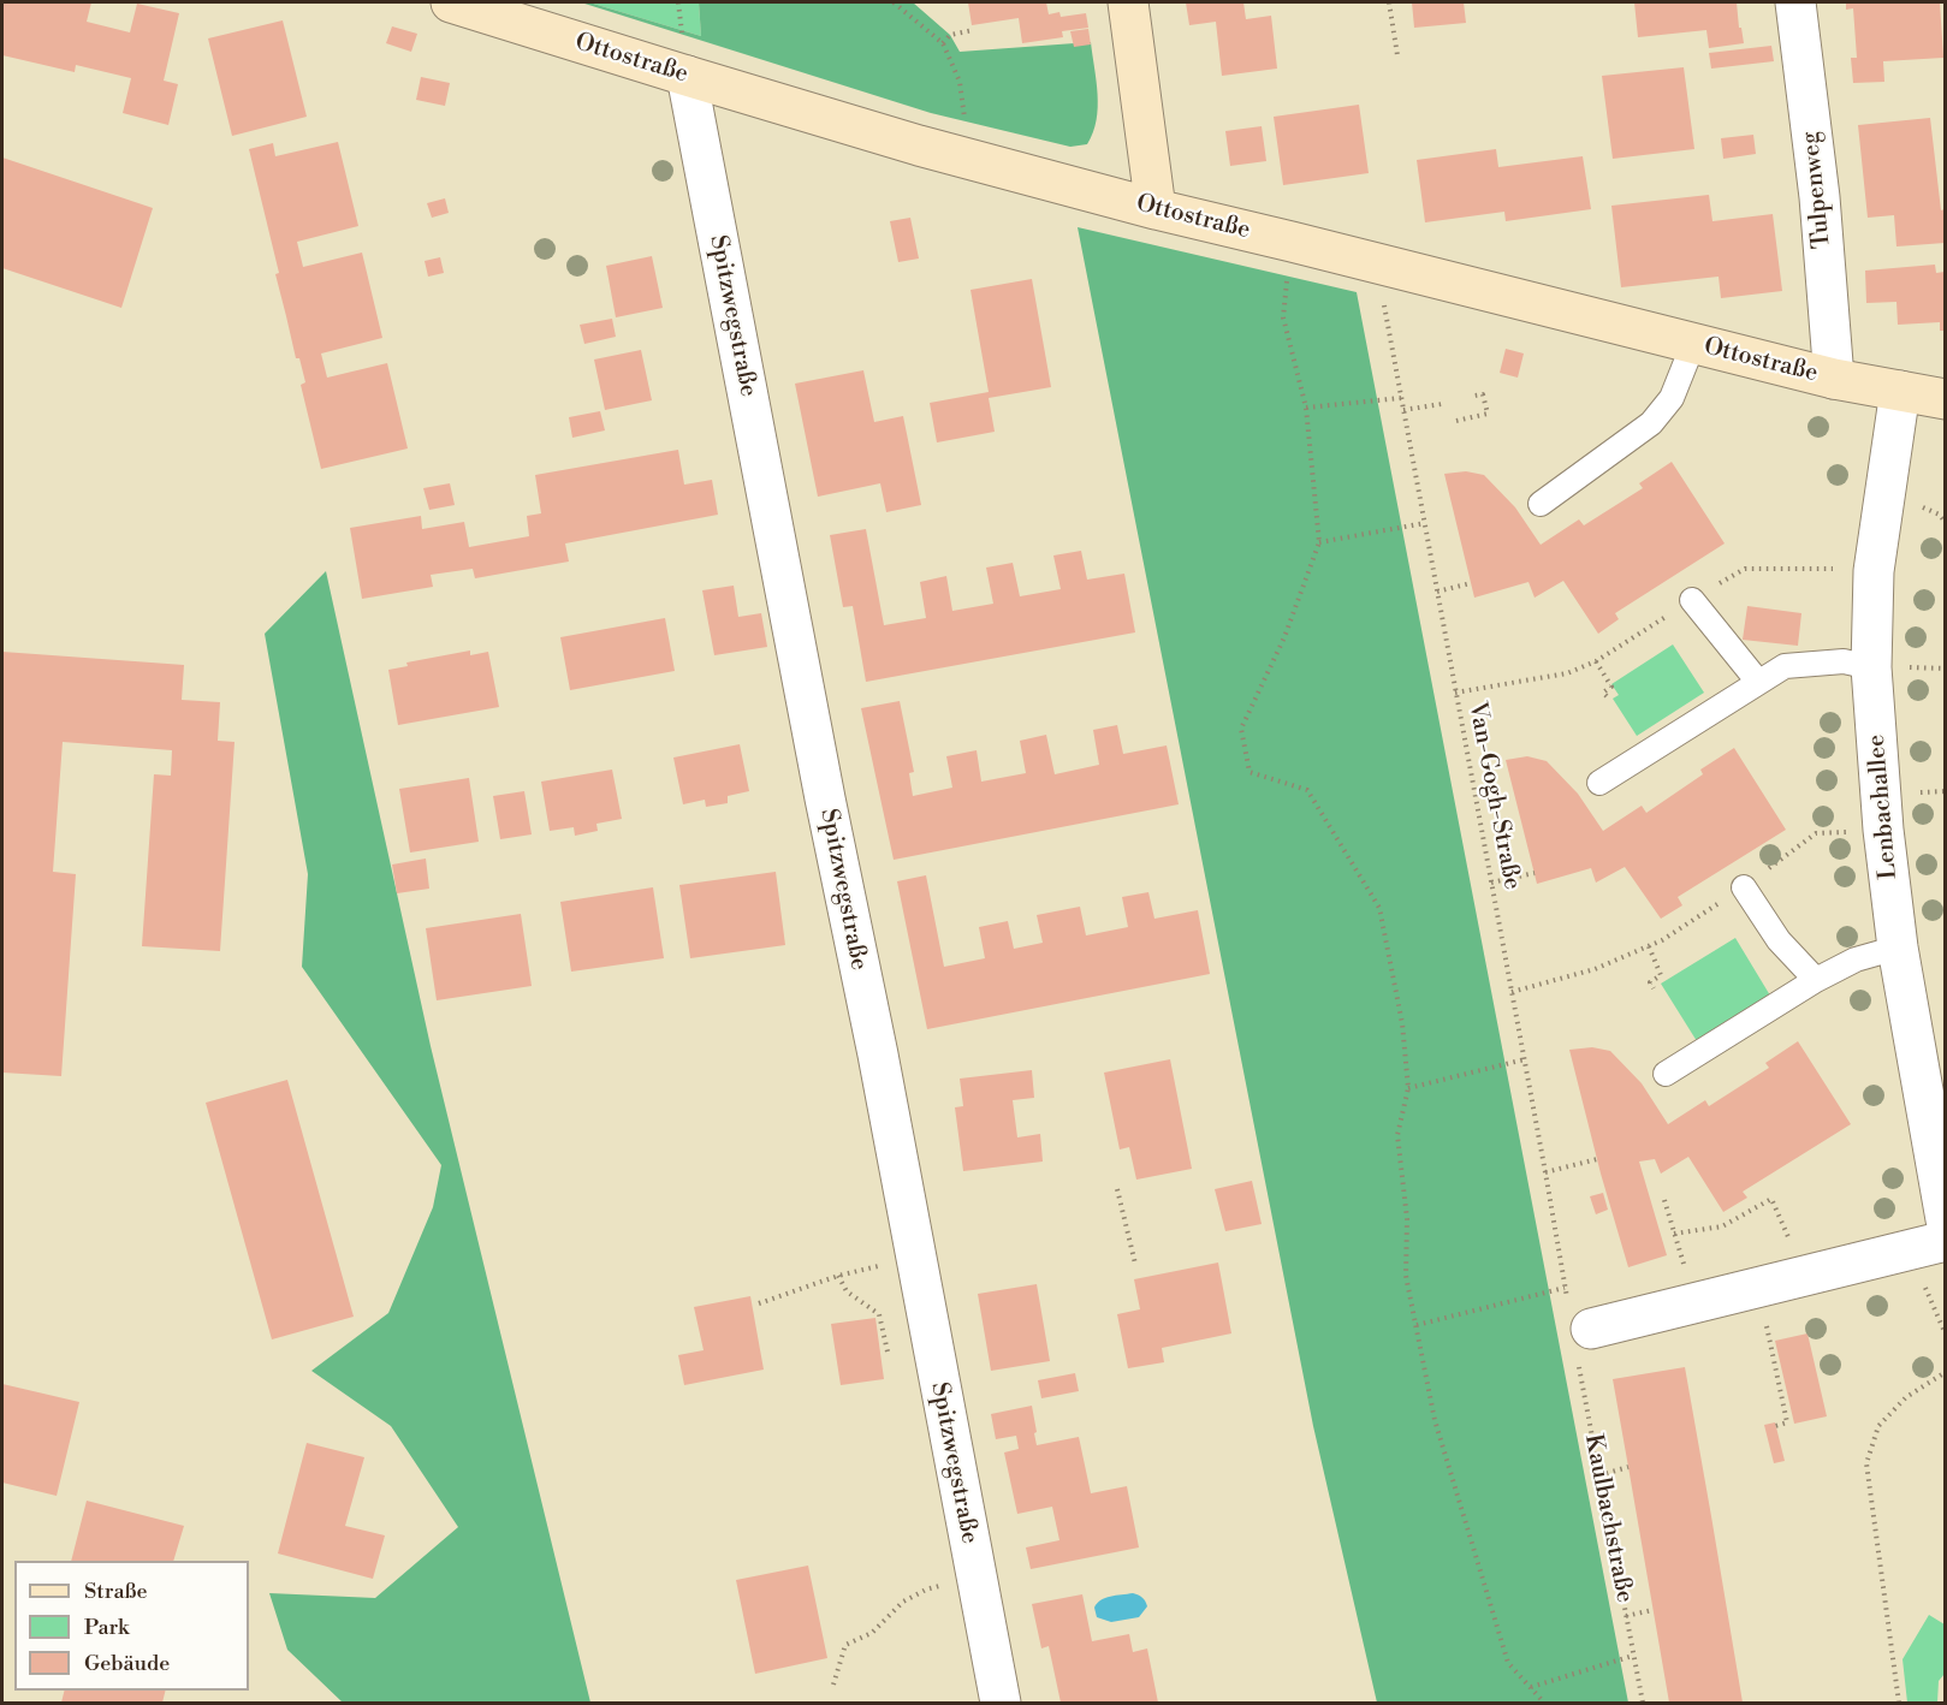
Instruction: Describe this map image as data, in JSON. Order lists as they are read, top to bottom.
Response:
{
  "streets": {
    "street": [
      "Ottostraße",
      "Tulpenweg",
      "Spitzwegstraße",
      "Lenbachallee"
    ],
    "path": ["Van-Gogh-Straße", "Kaulbachstraße"]
  },
  "crossings": [
    ["Ottostraße", "Tulpenweg"],
    ["Ottostraße", "Spitzwegstraße"],
    ["Ottostraße", "Van-Gogh-Straße"],
    ["Ottostraße", "Lenbachallee"],
    ["Van-Gogh-Straße", "Kaulbachstraße"]
  ],
  "legend": ["Straße", "Park", "Gebäude"]
}
